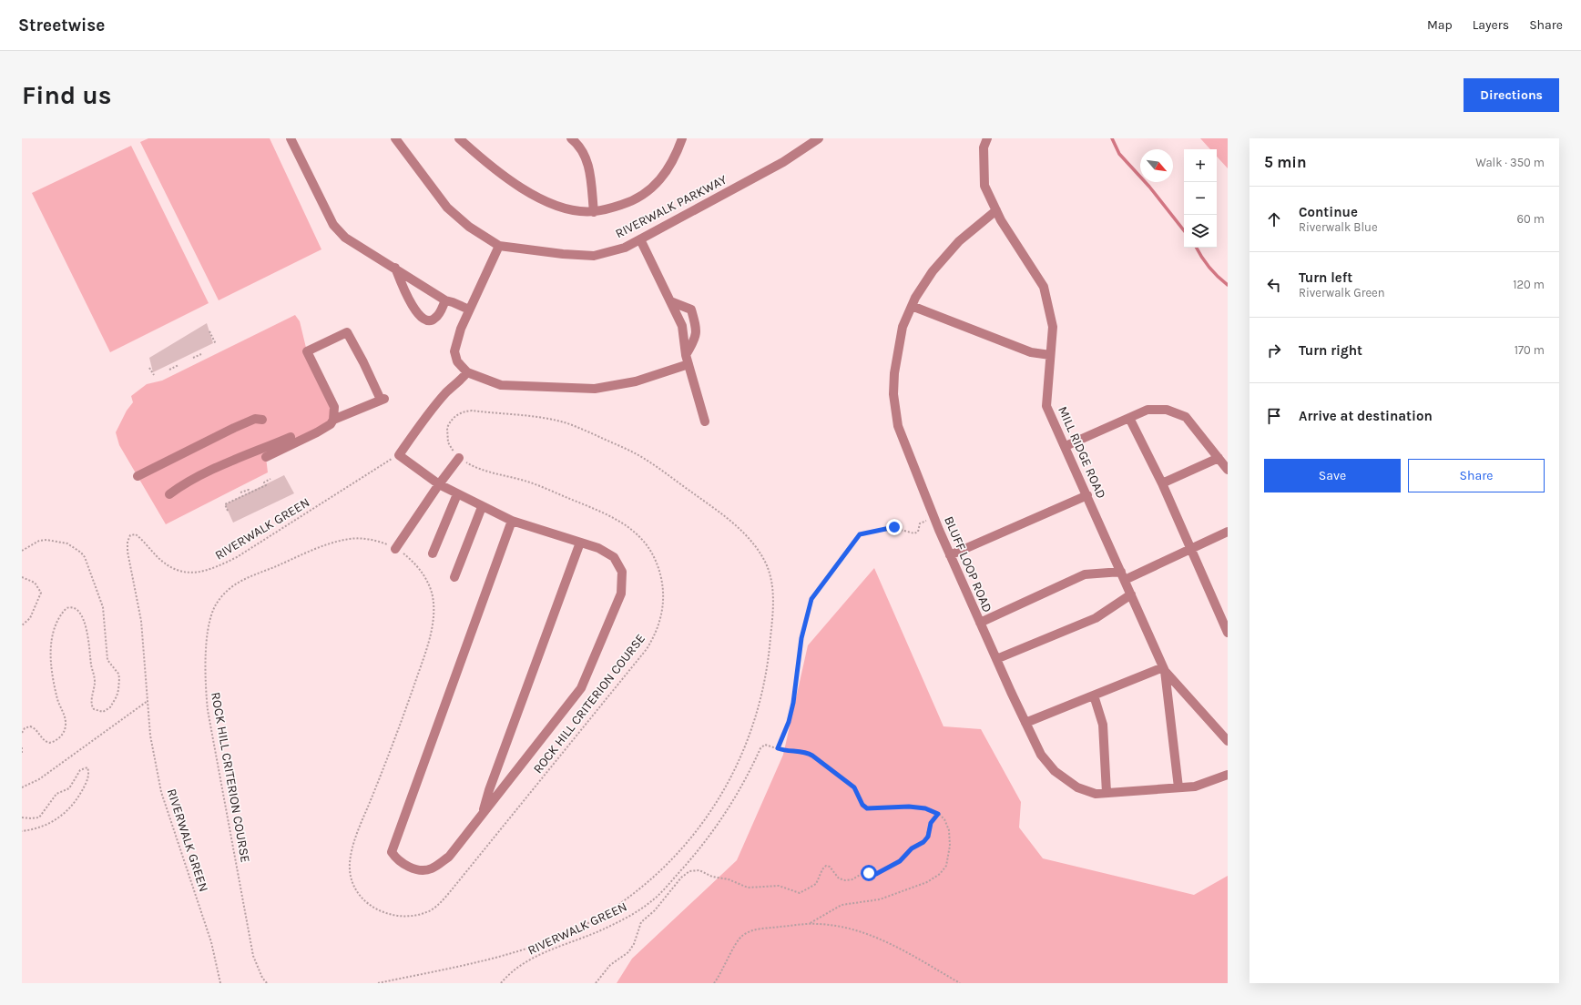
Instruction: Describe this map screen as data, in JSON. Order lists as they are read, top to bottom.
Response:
{
  "streets": {
    "street": ["RIVERWALK PARKWAY", "MILL RIDGE ROAD", "BLUFF LOOP ROAD"],
    "path": ["RIVERWALK GREEN", "ROCK HILL CRITERION COURSE"]
  },
  "crossings": [
    ["MILL RIDGE ROAD", "BLUFF LOOP ROAD"]
  ],
  "north": "bottom right",
  "page": {
    "header": "Streetwise",
    "nav": ["Map", "Layers", "Share"],
    "buttons": [
      "Directions",
      ["Save", "Share"]
    ],
    "title": "Find us",
    "heading": ["5 min", "Walk · 350 m"],
    "map_buttons": ["+", "−"],
    "list": [
      ["Continue", "Riverwalk Blue", "60 m"],
      ["Turn left", "Riverwalk Green", "120 m"],
      ["Turn right", "170 m"],
      "Arrive at destination"
    ]
  }
}
